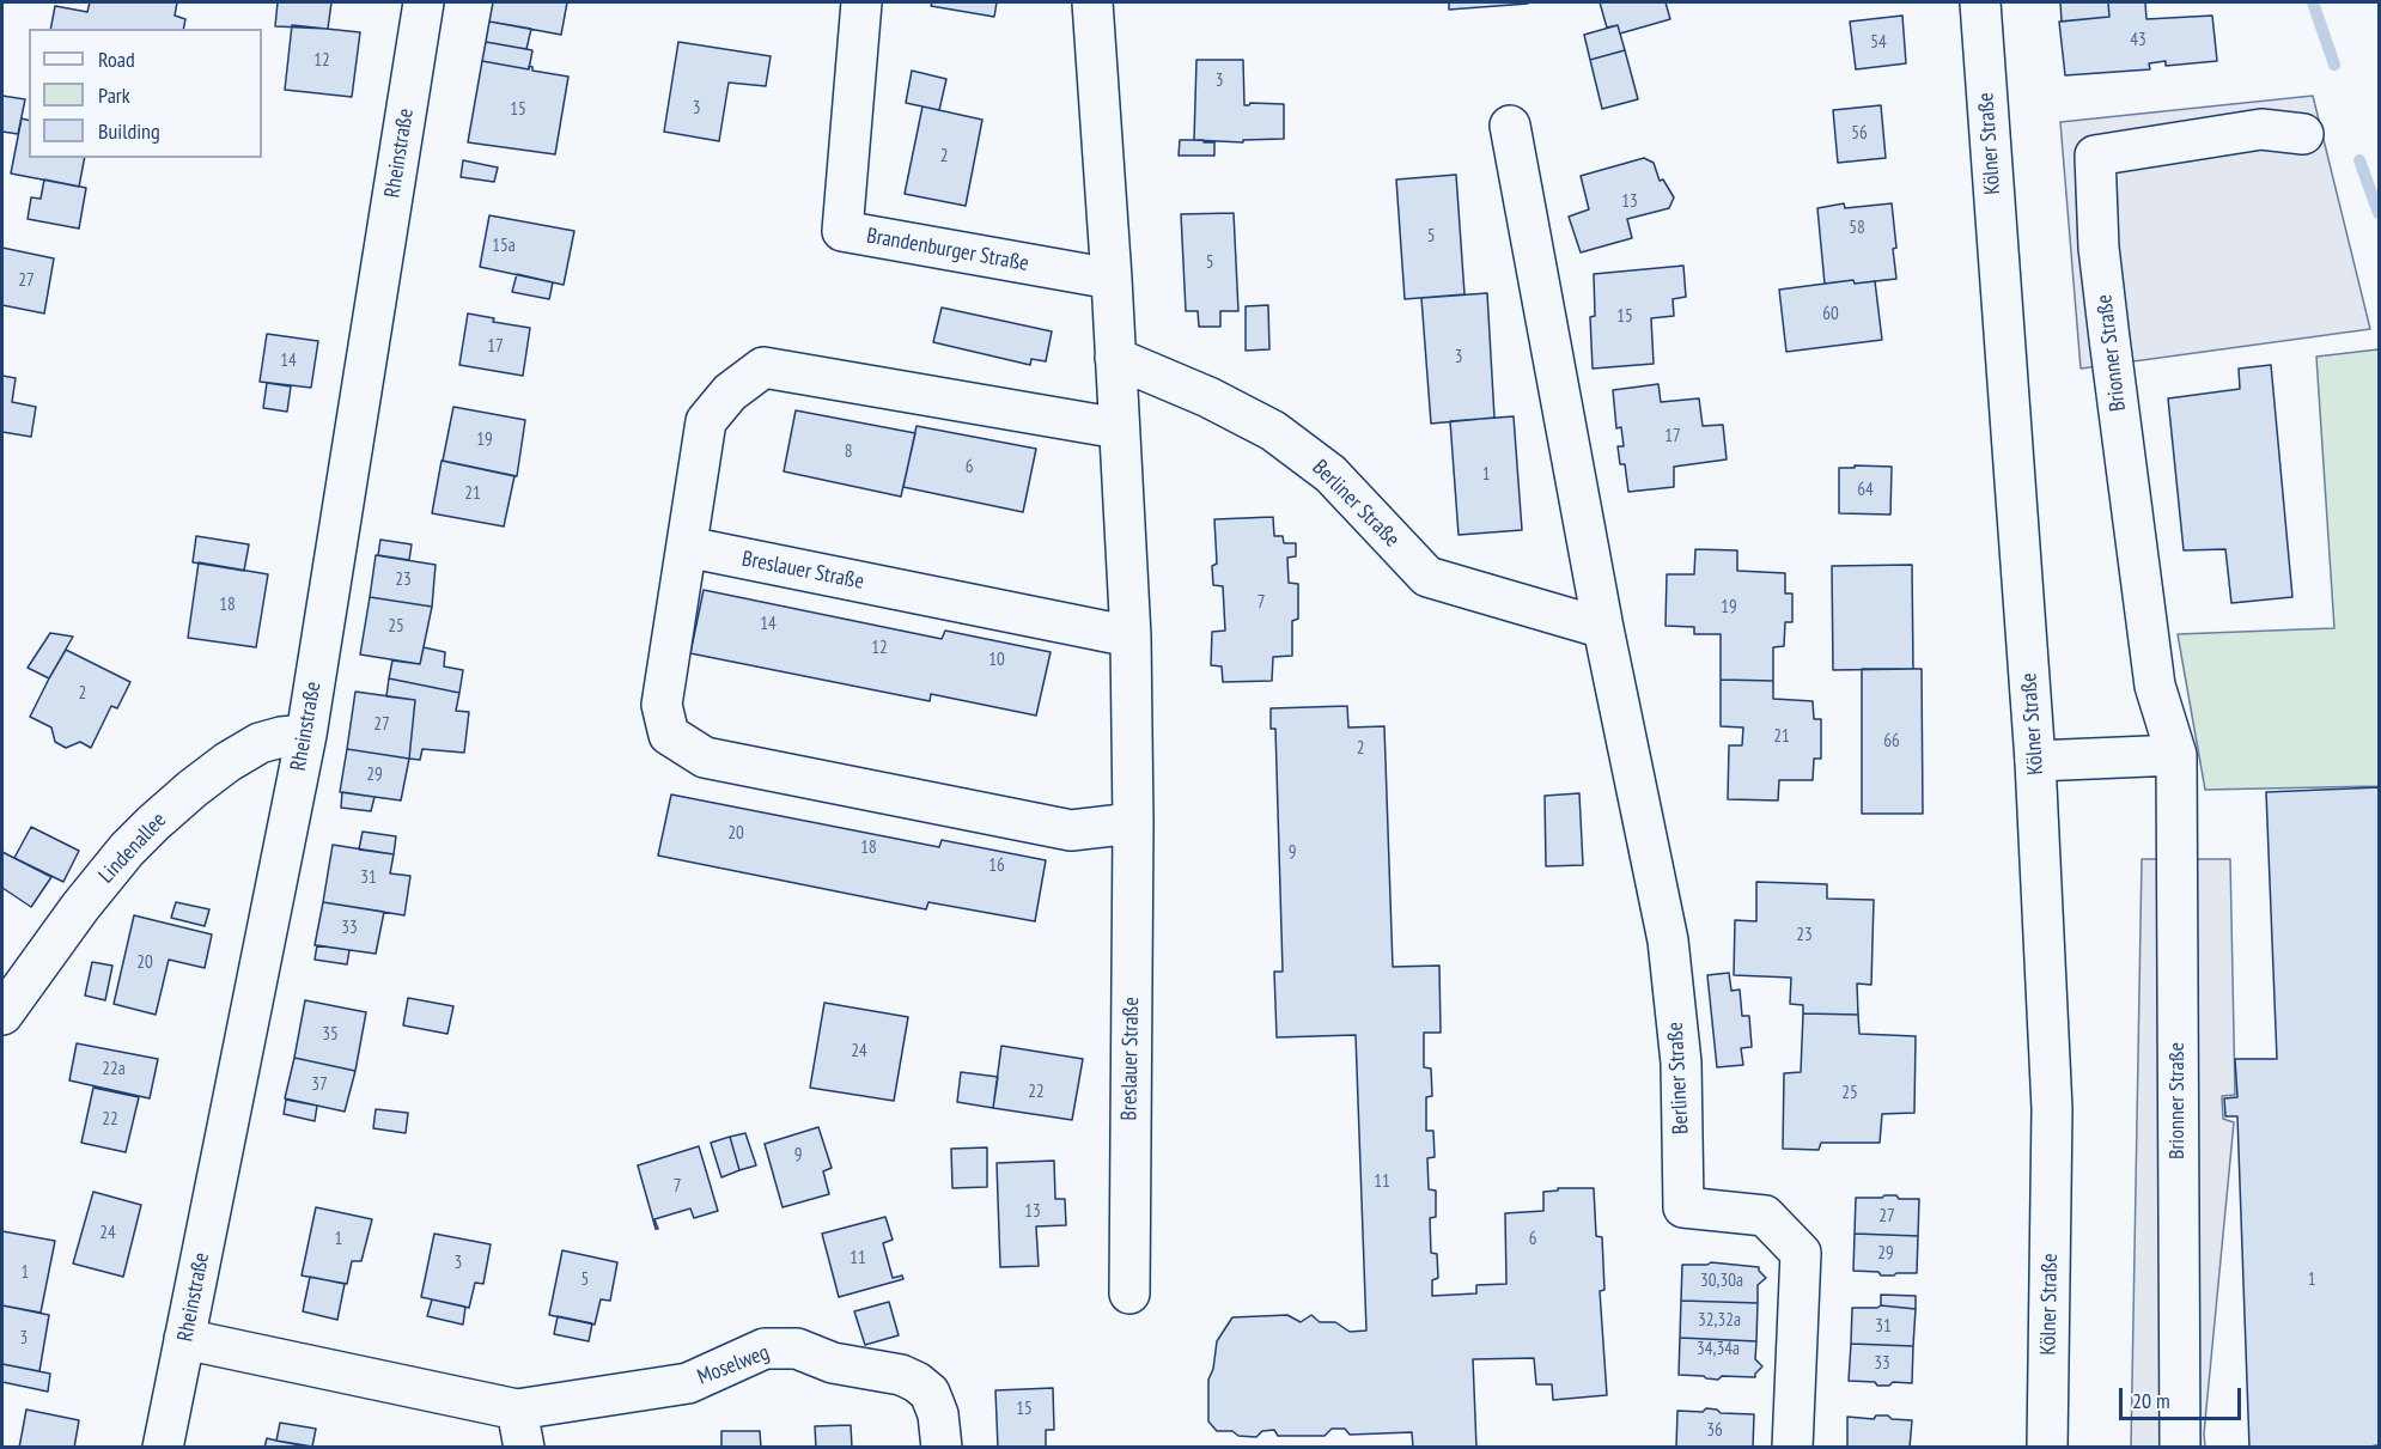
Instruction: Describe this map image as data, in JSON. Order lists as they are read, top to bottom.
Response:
{
  "streets": {
    "street": [
      "Kölner Straße",
      "Rheinstraße",
      "Brandenburger Straße",
      "Brionner Straße",
      "Berliner Straße",
      "Breslauer Straße",
      "Lindenallee",
      "Moselweg"
    ]
  },
  "crossings": [
    ["Rheinstraße", "Lindenallee"],
    ["Rheinstraße", "Moselweg"],
    ["Brandenburger Straße", "Breslauer Straße"],
    ["Berliner Straße", "Breslauer Straße"]
  ],
  "house_numbers": [
    "43",
    "54",
    "12",
    "3",
    "3",
    "15",
    "56",
    "2",
    "13",
    "58",
    "5",
    "15a",
    "5",
    "27",
    "60",
    "15",
    "17",
    "3",
    "14",
    "17",
    "19",
    "8",
    "6",
    "1",
    "64",
    "21",
    "23",
    "7",
    "18",
    "19",
    "14",
    "25",
    "12",
    "10",
    "2",
    "27",
    "21",
    "66",
    "2",
    "29",
    "20",
    "18",
    "9",
    "16",
    "31",
    "33",
    "23",
    "20",
    "35",
    "24",
    "22a",
    "37",
    "22",
    "25",
    "22",
    "9",
    "11",
    "7",
    "13",
    "27",
    "24",
    "1",
    "6",
    "29",
    "11",
    "3",
    "1",
    "5",
    "1",
    "30,30a",
    "32,32a",
    "31",
    "3",
    "34,34a",
    "33",
    "15",
    "36"
  ],
  "legend": ["Road", "Park", "Building"],
  "scale_bar": "20 m"
}
